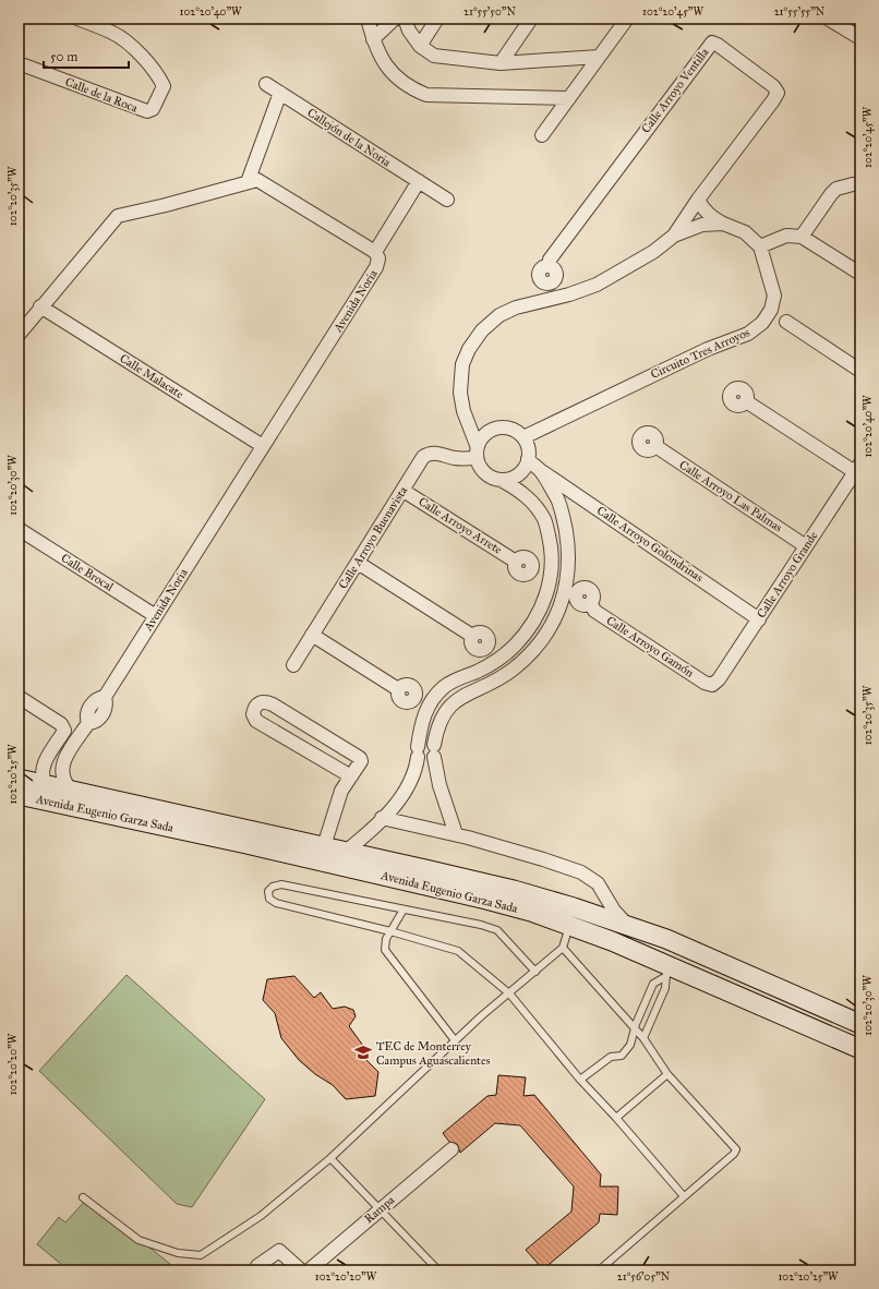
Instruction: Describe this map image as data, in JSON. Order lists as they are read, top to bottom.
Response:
{
  "streets": {
    "main road": ["Avenida Eugenio Garza Sada"],
    "street": [
      "Calle Arroyo Ventilla",
      "Calle de la Roca",
      "Callejón de la Noria",
      "Avenida Noria",
      "Circuito Tres Arroyos",
      "Calle Malacate",
      "Calle Arroyo Las Palmas",
      "Calle Arroyo Arrete",
      "Calle Arroyo Buenavista",
      "Calle Arroyo Golondrinas",
      "Calle Brocal",
      "Calle Arroyo Grande",
      "Calle Arroyo Gamón",
      "Rampa"
    ]
  },
  "crossings": [
    ["Avenida Noria", "Calle Malacate"],
    ["Avenida Noria", "Calle Brocal"],
    ["Avenida Noria", "Avenida Eugenio Garza Sada"],
    ["Circuito Tres Arroyos", "Calle Arroyo Buenavista"],
    ["Calle Arroyo Las Palmas", "Calle Arroyo Grande"],
    ["Calle Arroyo Arrete", "Calle Arroyo Buenavista"],
    ["Calle Arroyo Golondrinas", "Calle Arroyo Grande"],
    ["Calle Arroyo Grande", "Calle Arroyo Gamón"]
  ],
  "places": {
    "school or university": ["TEC de Monterrey Campus Aguascalientes"]
  },
  "scale_bar": "50 m",
  "coordinates": [
    "102°20'40\"W",
    "21°55'50\"N",
    "102°20'45\"W",
    "21°55'55\"N",
    "102°20'35\"W",
    "102°20'30\"W",
    "102°20'25\"W",
    "102°20'20\"W",
    "21°56'05\"N"
  ]
}
